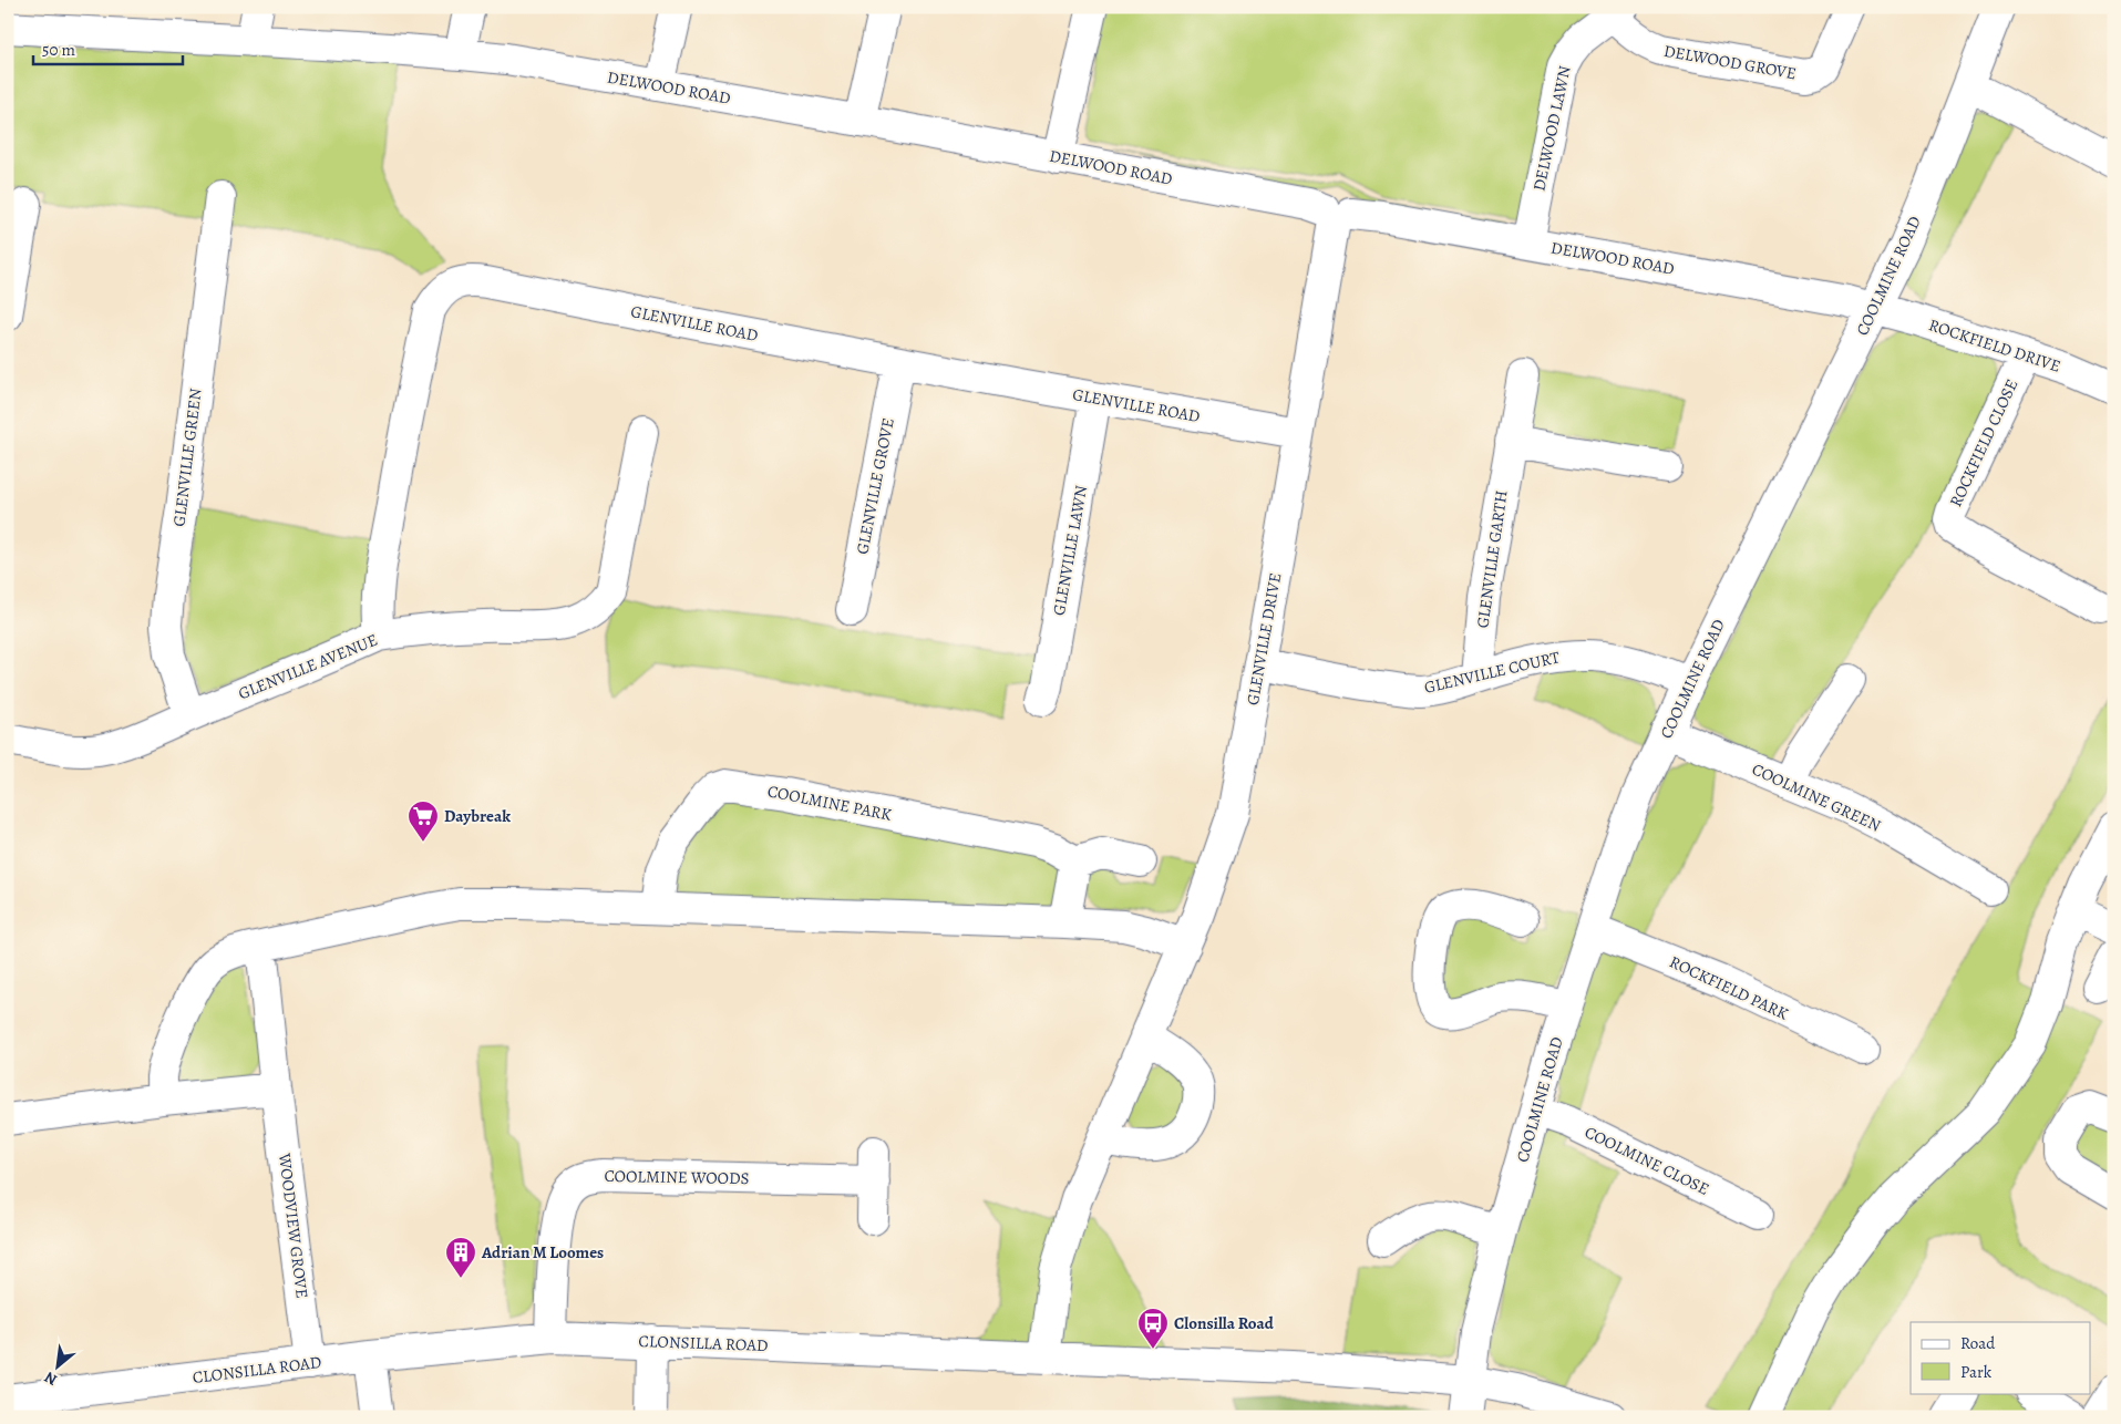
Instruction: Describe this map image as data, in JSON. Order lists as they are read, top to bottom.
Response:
{
  "streets": {
    "street": [
      "DELWOOD GROVE",
      "DELWOOD ROAD",
      "DELWOOD LAWN",
      "COOLMINE ROAD",
      "GLENVILLE ROAD",
      "ROCKFIELD DRIVE",
      "ROCKFIELD CLOSE",
      "GLENVILLE GREEN",
      "GLENVILLE GROVE",
      "GLENVILLE LAWN",
      "GLENVILLE GARTH",
      "GLENVILLE DRIVE",
      "GLENVILLE AVENUE",
      "GLENVILLE COURT",
      "COOLMINE GREEN",
      "COOLMINE PARK",
      "ROCKFIELD PARK",
      "COOLMINE CLOSE",
      "COOLMINE WOODS",
      "WOODVIEW GROVE",
      "CLONSILLA ROAD"
    ]
  },
  "crossings": [
    ["DELWOOD GROVE", "DELWOOD LAWN"],
    ["DELWOOD ROAD", "DELWOOD LAWN"],
    ["DELWOOD ROAD", "COOLMINE ROAD"],
    ["DELWOOD ROAD", "ROCKFIELD DRIVE"],
    ["DELWOOD ROAD", "GLENVILLE DRIVE"],
    ["COOLMINE ROAD", "ROCKFIELD DRIVE"],
    ["COOLMINE ROAD", "GLENVILLE COURT"],
    ["COOLMINE ROAD", "COOLMINE GREEN"],
    ["COOLMINE ROAD", "ROCKFIELD PARK"],
    ["COOLMINE ROAD", "COOLMINE CLOSE"],
    ["COOLMINE ROAD", "CLONSILLA ROAD"],
    ["GLENVILLE ROAD", "GLENVILLE GROVE"],
    ["GLENVILLE ROAD", "GLENVILLE LAWN"],
    ["GLENVILLE ROAD", "GLENVILLE DRIVE"],
    ["GLENVILLE ROAD", "GLENVILLE AVENUE"],
    ["ROCKFIELD DRIVE", "ROCKFIELD CLOSE"],
    ["GLENVILLE GREEN", "GLENVILLE AVENUE"],
    ["GLENVILLE GARTH", "GLENVILLE COURT"],
    ["GLENVILLE DRIVE", "GLENVILLE COURT"],
    ["GLENVILLE DRIVE", "CLONSILLA ROAD"],
    ["COOLMINE WOODS", "CLONSILLA ROAD"],
    ["WOODVIEW GROVE", "CLONSILLA ROAD"]
  ],
  "places": {
    "supermarket": ["Daybreak"],
    "building": ["Adrian M Loomes"],
    "bus stop": ["Clonsilla Road"]
  },
  "legend": ["Road", "Park"],
  "scale_bar": "50 m",
  "north": "bottom left"
}
